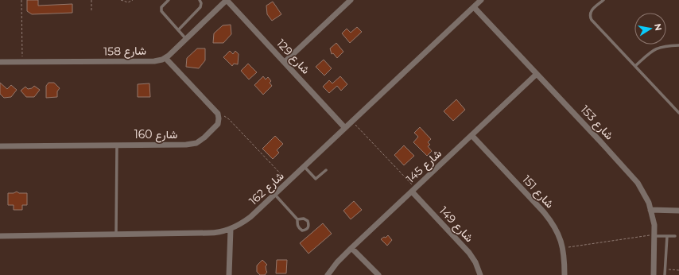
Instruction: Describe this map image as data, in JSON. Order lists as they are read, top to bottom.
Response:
{
  "streets": {
    "street": [
      "شارع 158",
      "شارع 129",
      "شارع 153",
      "شارع 160",
      "شارع 145",
      "شارع 162",
      "شارع 151",
      "شارع 149"
    ]
  },
  "crossings": [
    ["شارع 129", "شارع 162"],
    ["شارع 153", "شارع 145"],
    ["شارع 153", "شارع 162"],
    ["شارع 145", "شارع 151"],
    ["شارع 145", "شارع 149"]
  ],
  "north": "right"
}
